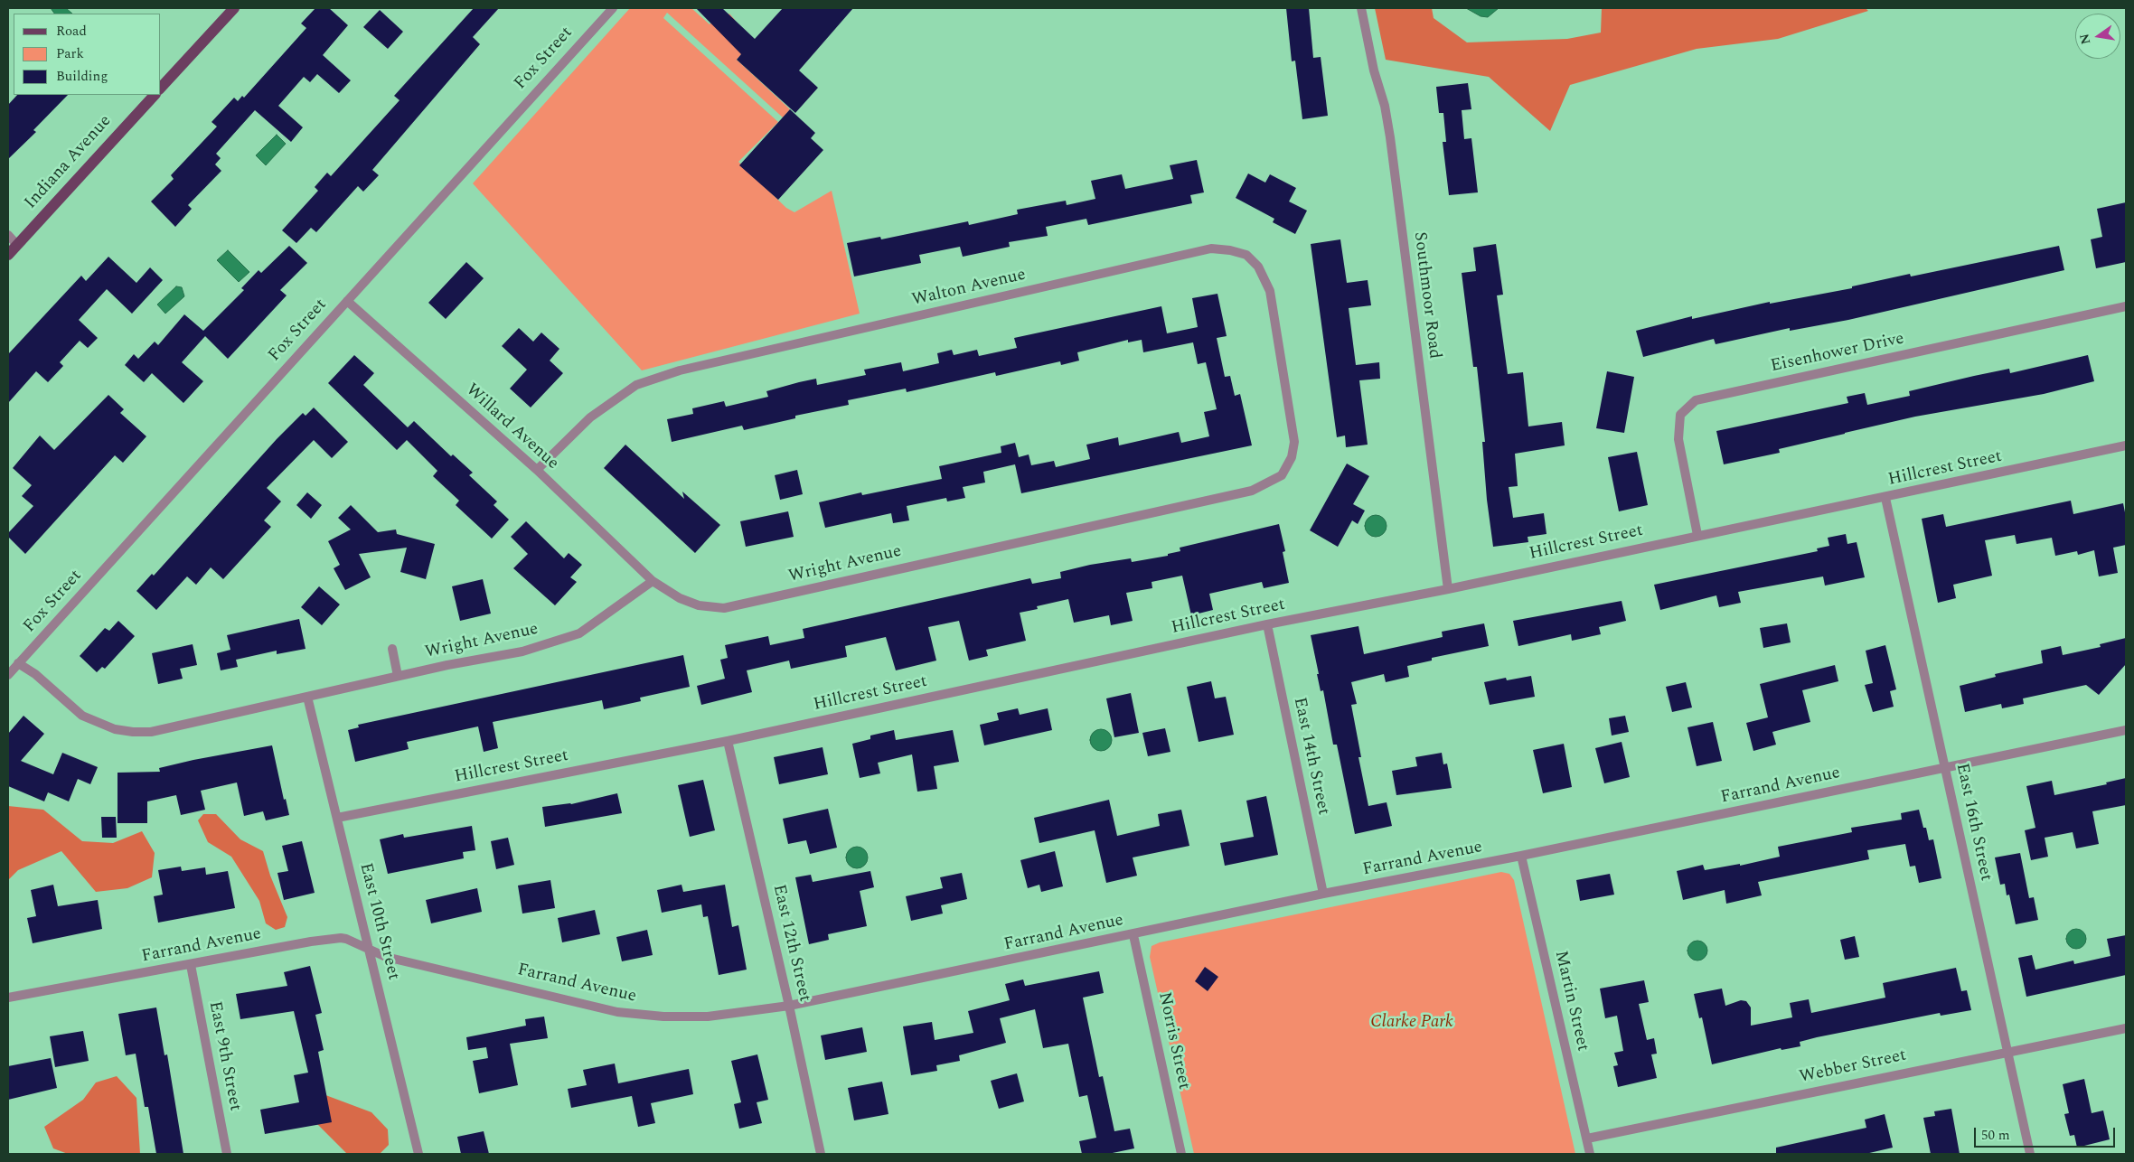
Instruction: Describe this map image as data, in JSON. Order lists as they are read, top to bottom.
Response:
{
  "streets": {
    "main road": ["Indiana Avenue"],
    "street": [
      "Fox Street",
      "Walton Avenue",
      "Southmoor Road",
      "Eisenhower Drive",
      "Willard Avenue",
      "Hillcrest Street",
      "Wright Avenue",
      "East 14th Street",
      "Farrand Avenue",
      "East 16th Street",
      "East 10th Street",
      "East 12th Street",
      "Martin Street",
      "Norris Street",
      "East 9th Street",
      "Webber Street"
    ]
  },
  "crossings": [
    ["Fox Street", "Willard Avenue"],
    ["Fox Street", "Wright Avenue"],
    ["Walton Avenue", "Willard Avenue"],
    ["Walton Avenue", "Wright Avenue"],
    ["Southmoor Road", "Hillcrest Street"],
    ["Eisenhower Drive", "Hillcrest Street"],
    ["Willard Avenue", "Wright Avenue"],
    ["Hillcrest Street", "East 14th Street"],
    ["Hillcrest Street", "East 16th Street"],
    ["Hillcrest Street", "East 10th Street"],
    ["Hillcrest Street", "East 12th Street"],
    ["Wright Avenue", "East 10th Street"],
    ["East 14th Street", "Farrand Avenue"],
    ["Farrand Avenue", "East 16th Street"],
    ["Farrand Avenue", "East 10th Street"],
    ["Farrand Avenue", "East 12th Street"],
    ["Farrand Avenue", "Martin Street"],
    ["Farrand Avenue", "Norris Street"],
    ["Farrand Avenue", "East 9th Street"],
    ["East 16th Street", "Webber Street"],
    ["Martin Street", "Webber Street"]
  ],
  "parks": ["Clarke Park"],
  "legend": ["Road", "Park", "Building"],
  "scale_bar": "50 m",
  "north": "left"
}
